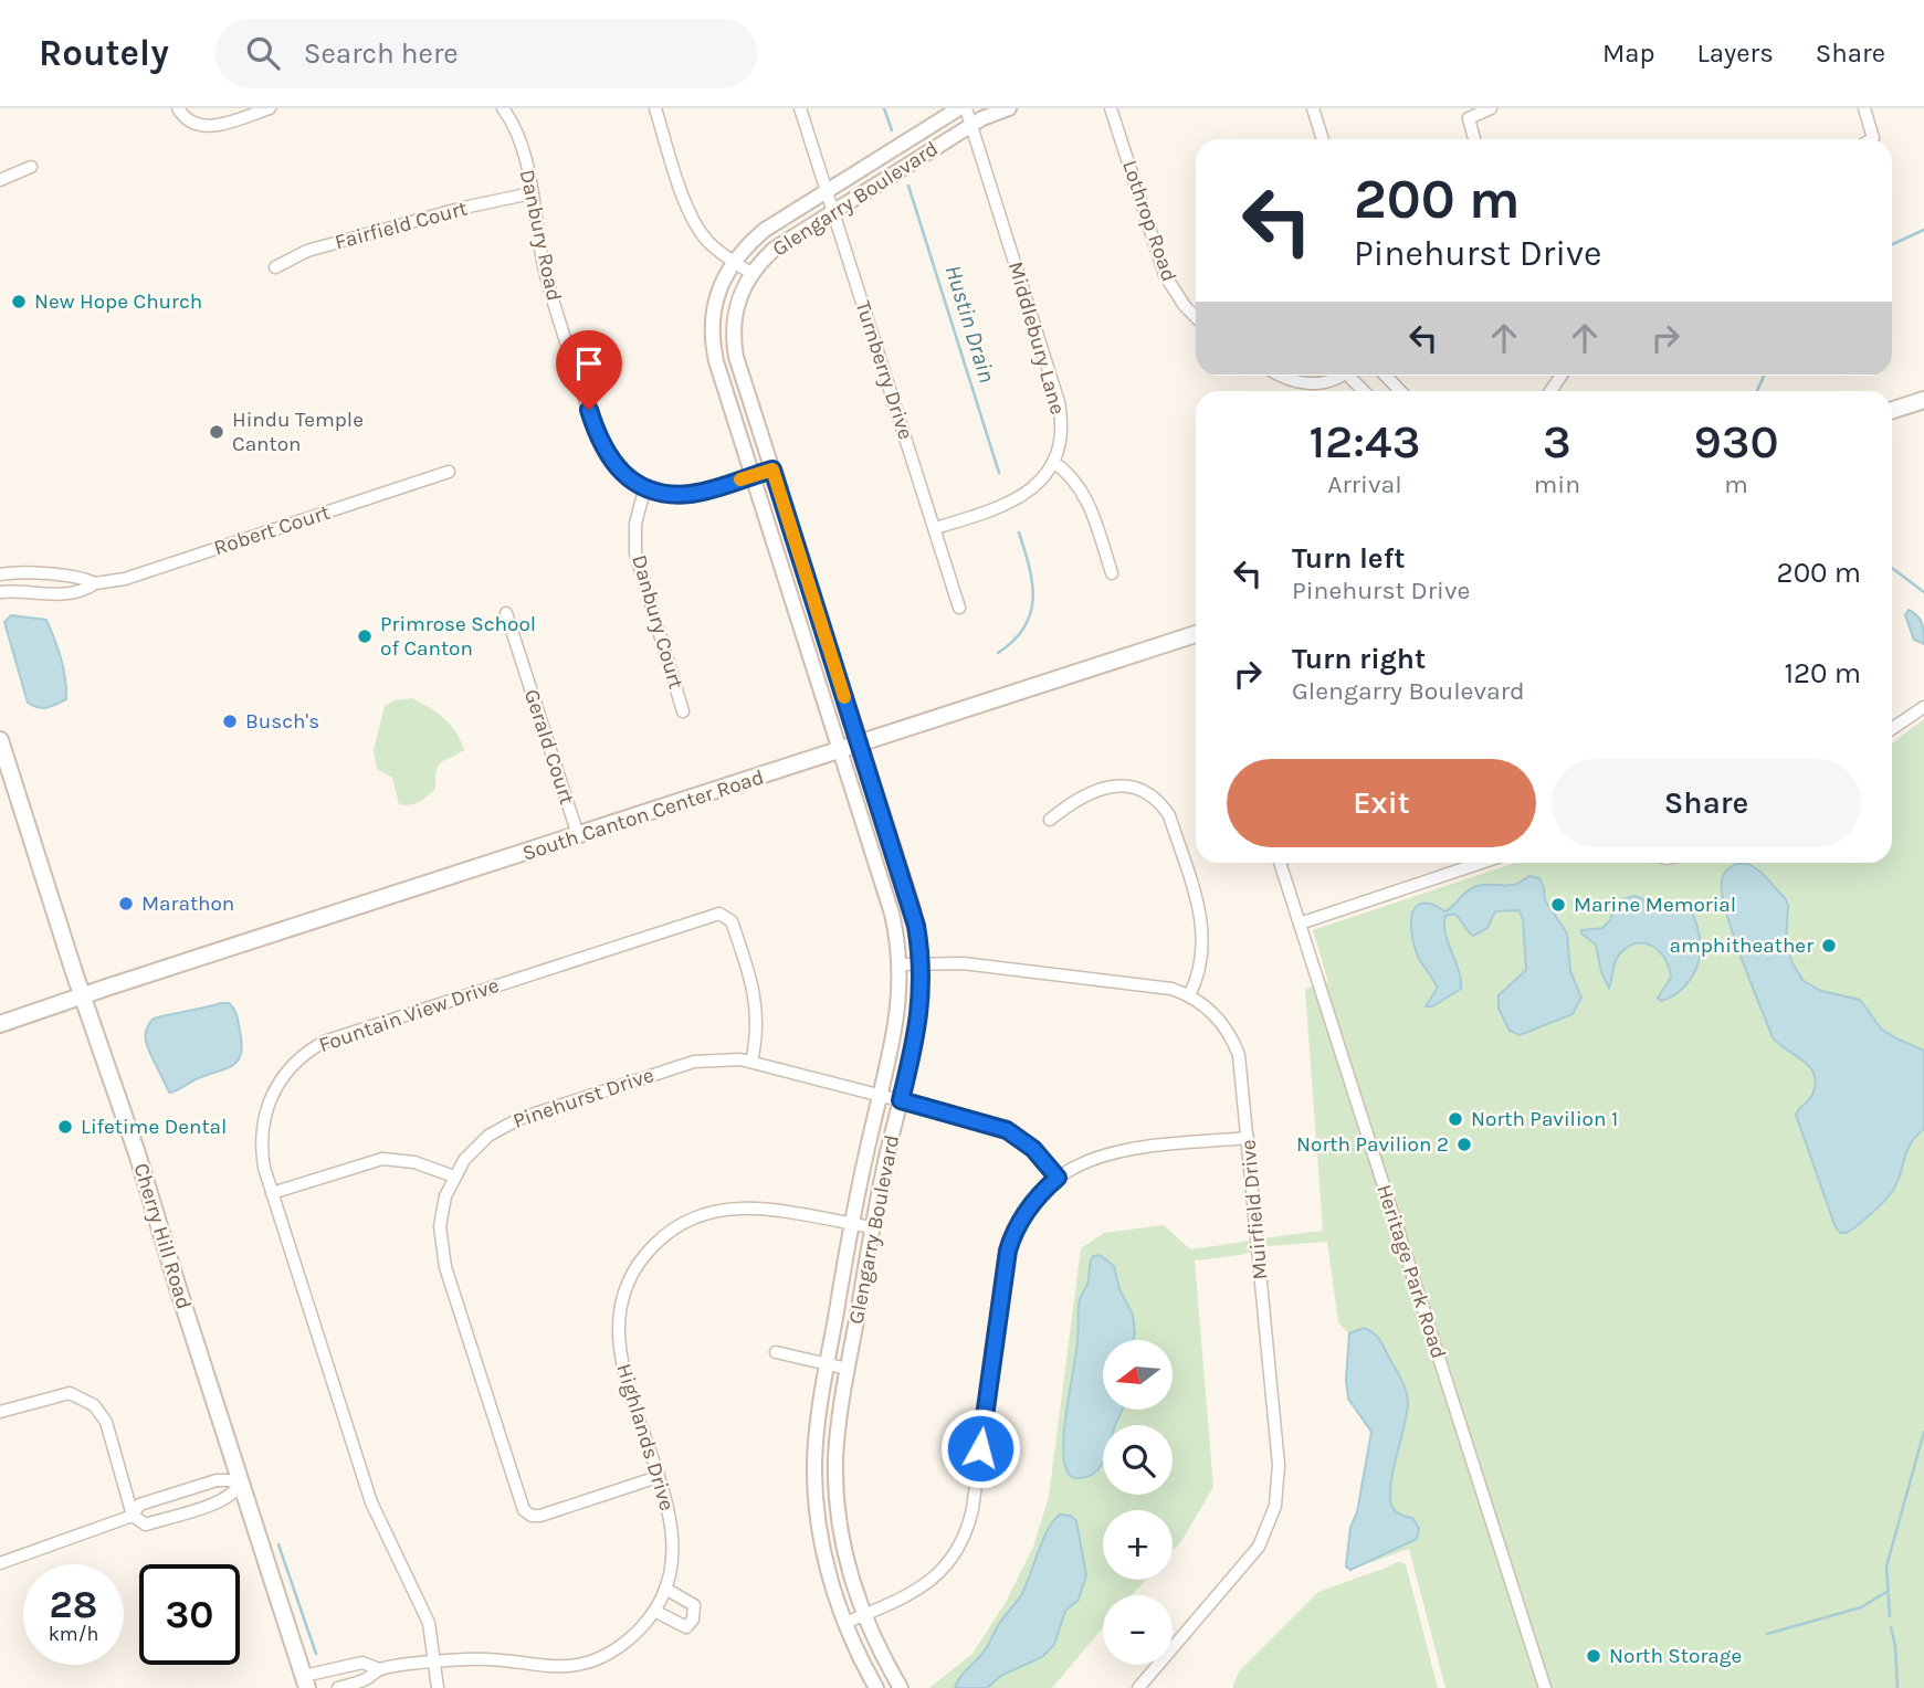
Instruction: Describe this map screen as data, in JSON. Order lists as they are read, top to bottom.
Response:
{
  "streets": {
    "main road": ["South Canton Center Road", "Cherry Hill Road"],
    "street": [
      "Glengarry Boulevard",
      "Lothrop Road",
      "Fairfield Court",
      "Danbury Road",
      "Middlebury Lane",
      "Turnberry Drive",
      "Robert Court",
      "Danbury Court",
      "Gerald Court",
      "Fountain View Drive",
      "Pinehurst Drive",
      "Muirfield Drive",
      "Heritage Park Road",
      "Highlands Drive"
    ]
  },
  "crossings": [
    ["Glengarry Boulevard", "Danbury Road"],
    ["Glengarry Boulevard", "Middlebury Lane"],
    ["Glengarry Boulevard", "Turnberry Drive"],
    ["Glengarry Boulevard", "South Canton Center Road"],
    ["Glengarry Boulevard", "Pinehurst Drive"],
    ["Glengarry Boulevard", "Muirfield Drive"],
    ["Glengarry Boulevard", "Highlands Drive"],
    ["Fairfield Court", "Danbury Road"],
    ["Danbury Road", "Danbury Court"],
    ["Middlebury Lane", "Turnberry Drive"],
    ["Gerald Court", "South Canton Center Road"],
    ["South Canton Center Road", "Cherry Hill Road"],
    ["Fountain View Drive", "Pinehurst Drive"],
    ["Fountain View Drive", "Highlands Drive"],
    ["Pinehurst Drive", "Highlands Drive"],
    ["Cherry Hill Road", "Highlands Drive"]
  ],
  "water": ["Hustin Drain"],
  "places": [
    "New Hope Church",
    "Hindu Temple Canton",
    "Primrose School of Canton",
    "Busch's",
    "Marathon",
    "Marine Memorial",
    "amphitheather",
    "North Pavilion 1",
    "Lifetime Dental",
    "North Pavilion 2",
    "North Storage"
  ],
  "north": "left",
  "page": {
    "header": "Routely",
    "search": "Search here",
    "nav": ["Map", "Layers", "Share"],
    "turn": ["200 m", "Pinehurst Drive"],
    "eta": [
      "12:43",
      "Arrival",
      "3",
      "min",
      "930",
      "m"
    ],
    "list": [
      {
        "name": "Turn left",
        "note": "Pinehurst Drive",
        "value": "200 m"
      },
      {
        "name": "Turn right",
        "note": "Glengarry Boulevard",
        "value": "120 m"
      }
    ],
    "buttons": ["Exit", "Share"],
    "map_buttons": ["+", "−"],
    "speed": "28 km/h",
    "limit": "30"
  }
}
